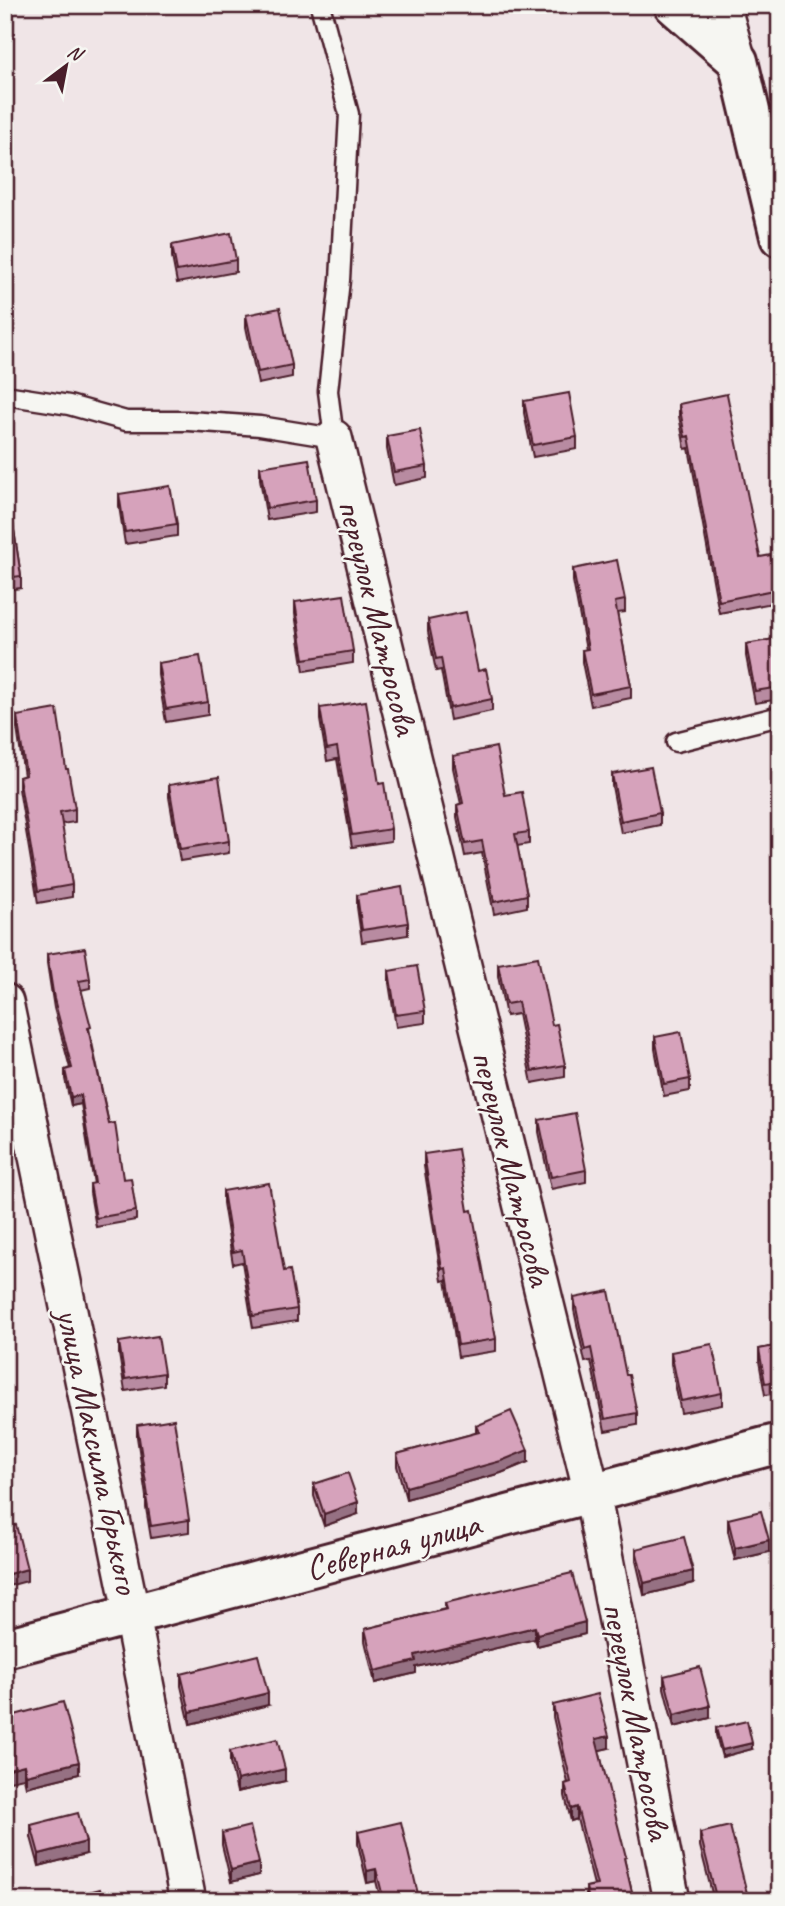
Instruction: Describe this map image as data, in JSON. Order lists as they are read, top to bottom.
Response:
{
  "streets": {
    "street": ["переулок Матросова", "улица Максима Горького", "Северная улица"]
  },
  "crossings": [
    ["переулок Матросова", "Северная улица"],
    ["улица Максима Горького", "Северная улица"]
  ],
  "north": "top right"
}
